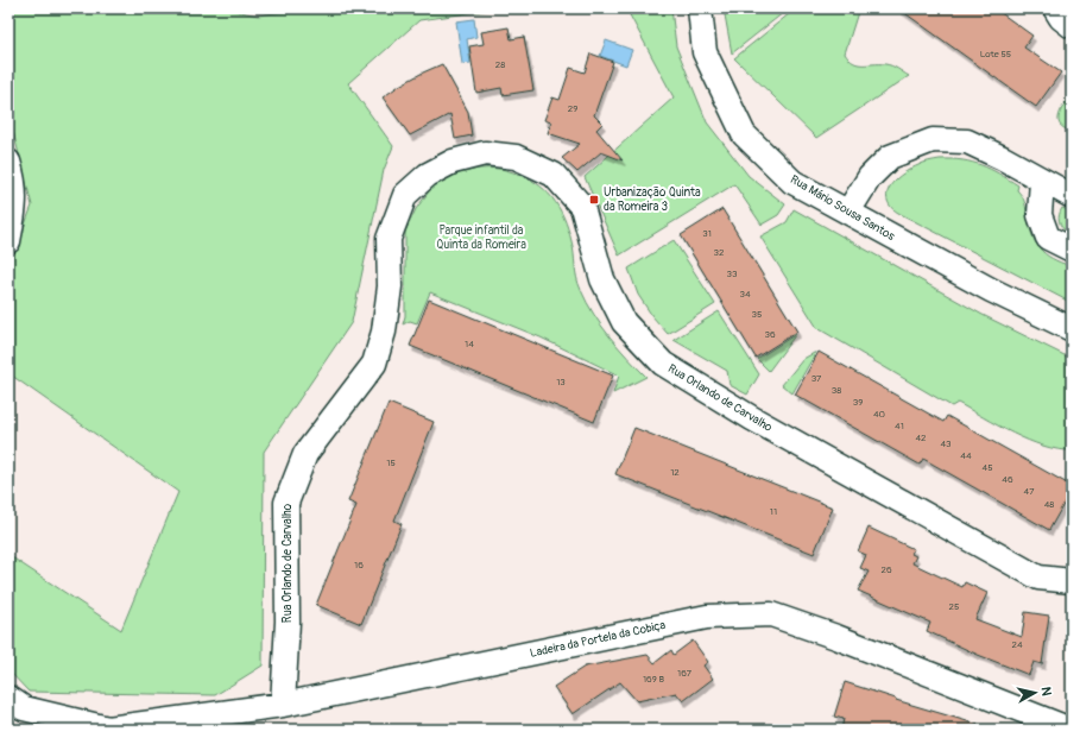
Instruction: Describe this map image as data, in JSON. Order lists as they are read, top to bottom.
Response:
{
  "streets": {
    "street": ["Rua Mário Sousa Santos", "Rua Orlando de Carvalho", "Ladeira da Portela da Cobiça"]
  },
  "crossings": [
    ["Rua Orlando de Carvalho", "Ladeira da Portela da Cobiça"]
  ],
  "parks": ["Parque infantil da Quinta da Romeira"],
  "places": {
    "transit": ["Urbanização Quinta da Romeira 3"]
  },
  "house_numbers": [
    "Lote 55",
    "28",
    "29",
    "31",
    "32",
    "33",
    "34",
    "35",
    "36",
    "14",
    "37",
    "13",
    "38",
    "39",
    "40",
    "41",
    "42",
    "43",
    "44",
    "15",
    "45",
    "12",
    "46",
    "47",
    "48",
    "11",
    "16",
    "26",
    "25",
    "24",
    "167",
    "169 B"
  ],
  "north": "right"
}
